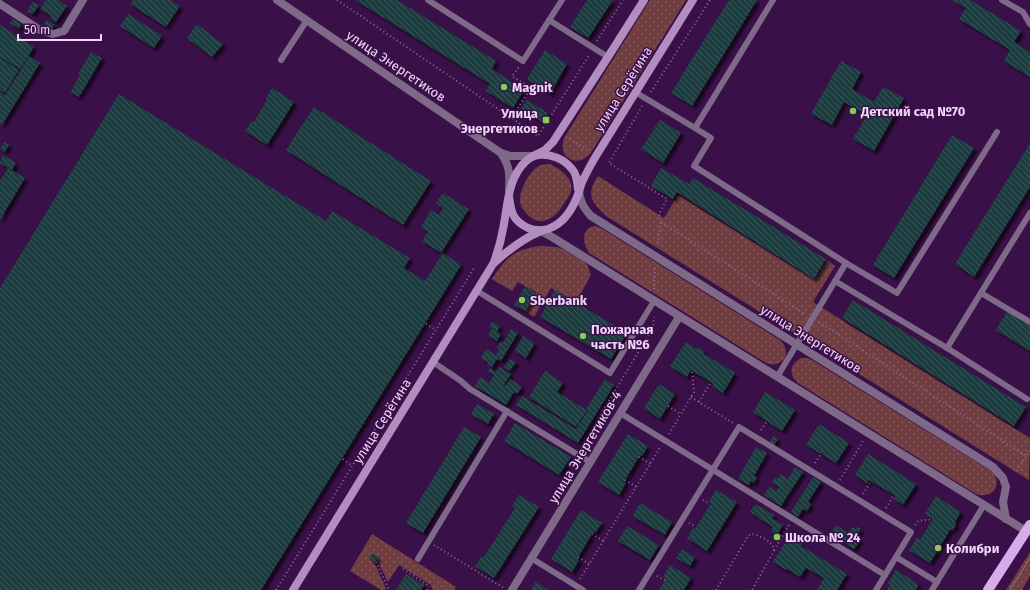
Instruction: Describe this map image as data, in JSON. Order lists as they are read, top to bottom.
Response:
{
  "streets": {
    "main road": ["улица Серёгина"],
    "street": ["улица Энергетиков", "улица Энергетиков-4"]
  },
  "crossings": [
    ["улица Энергетиков", "улица Серёгина"]
  ],
  "places": {
    "other": [
      "Magnit",
      "Детский сад №70",
      "Sberbank",
      "Пожарная часть №6",
      "Школа № 24",
      "Колибри"
    ],
    "transit": ["Улица Энергетиков"]
  },
  "scale_bar": "50 m"
}
